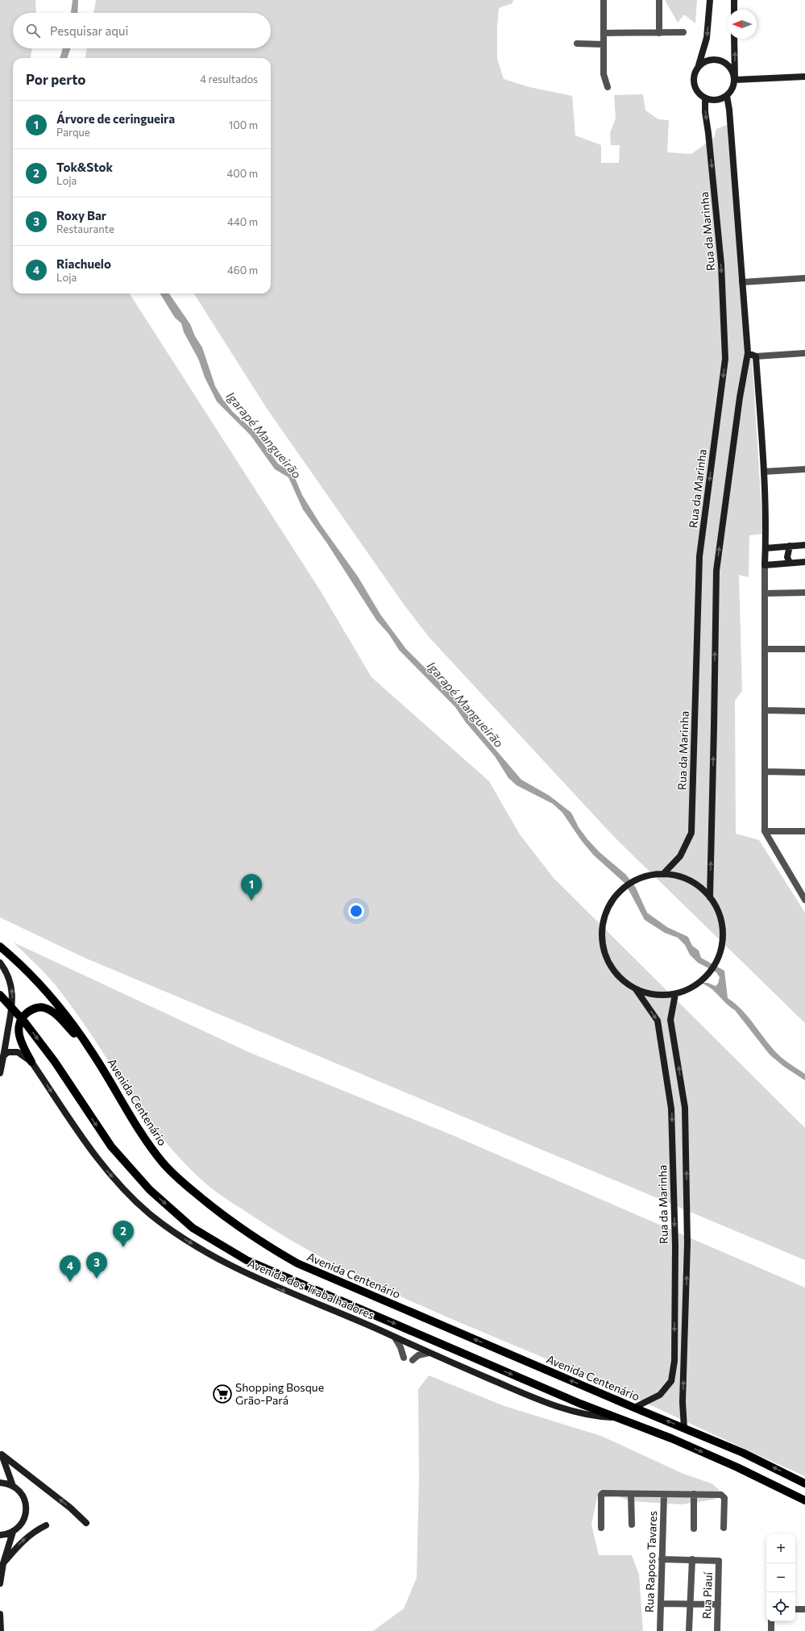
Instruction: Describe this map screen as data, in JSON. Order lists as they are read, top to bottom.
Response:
{
  "streets": {
    "main road": ["Rua da Marinha", "Avenida Centenário", "Avenida dos Trabalhadores"],
    "street": ["Rua Raposo Tavares", "Rua Piauí"]
  },
  "crossings": [
    ["Rua da Marinha", "Avenida Centenário"]
  ],
  "water": ["Igarapé Mangueirão"],
  "places": {
    "supermarket": ["Shopping Bosque Grão-Pará"]
  },
  "north": "left",
  "page": {
    "search": "Pesquisar aqui",
    "heading": ["Por perto", "4 resultados"],
    "list": [
      {
        "mark": "1",
        "name": "Árvore de ceringueira",
        "note": "Parque",
        "value": "100 m"
      },
      {
        "mark": "2",
        "name": "Tok&Stok",
        "note": "Loja",
        "value": "400 m"
      },
      {
        "mark": "3",
        "name": "Roxy Bar",
        "note": "Restaurante",
        "value": "440 m"
      },
      {
        "mark": "4",
        "name": "Riachuelo",
        "note": "Loja",
        "value": "460 m"
      }
    ],
    "pins": [
      "1",
      "2",
      "3",
      "4"
    ],
    "map_buttons": ["+", "−"]
  }
}
